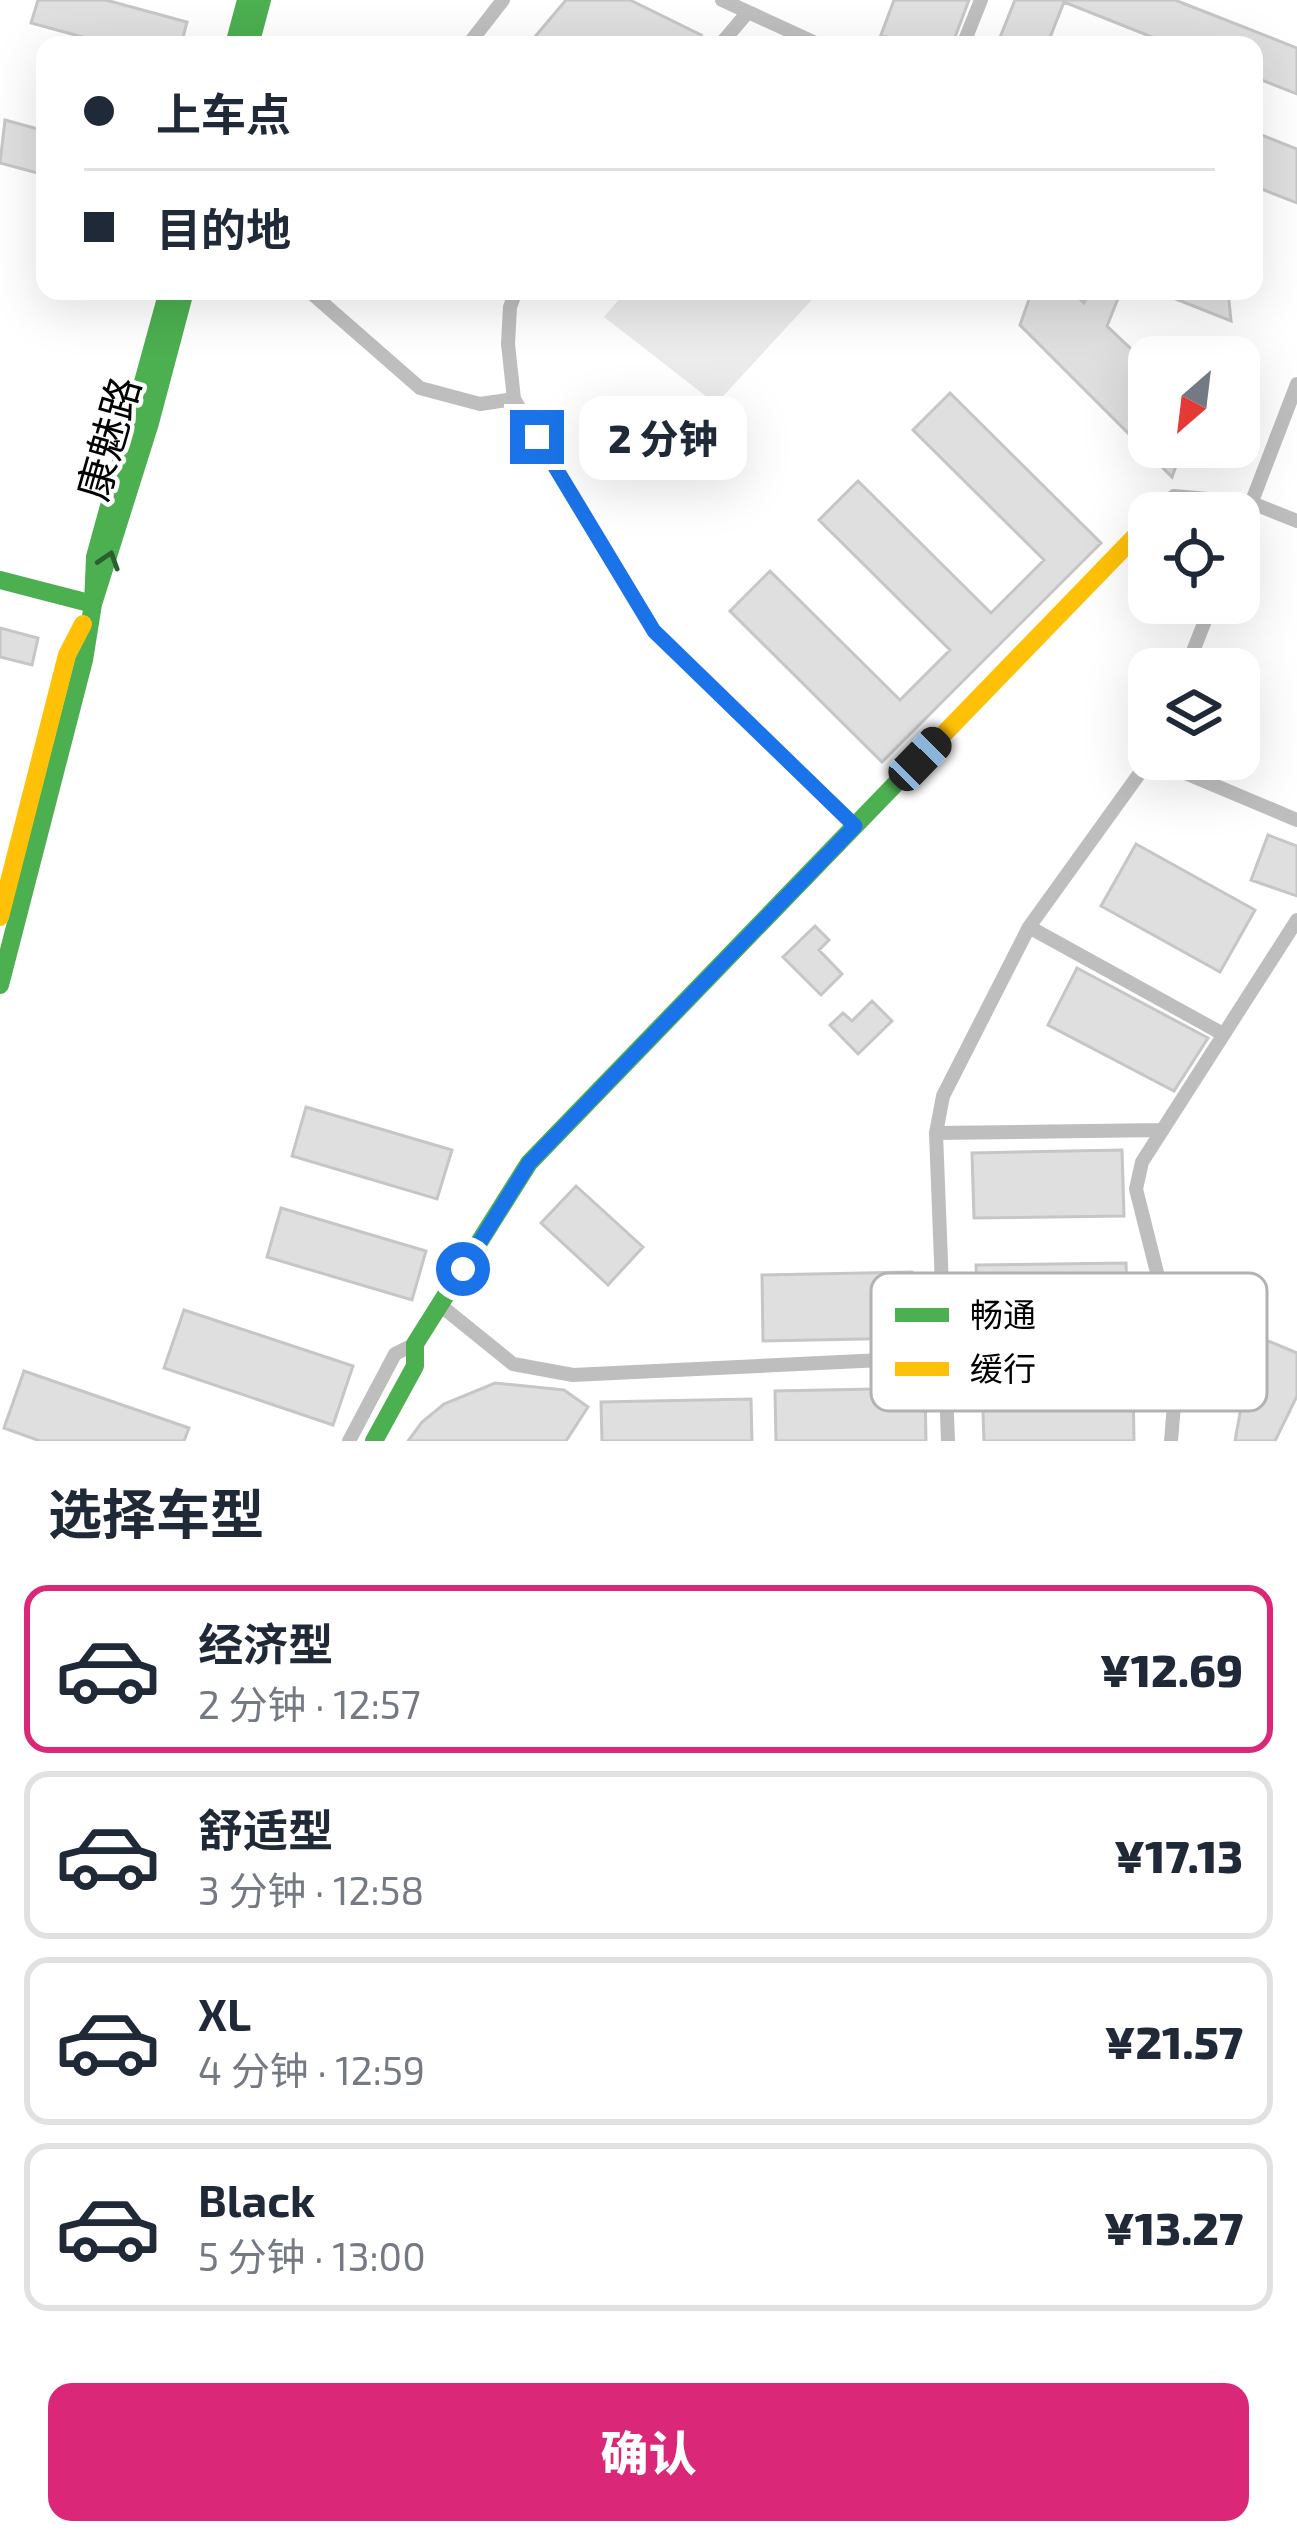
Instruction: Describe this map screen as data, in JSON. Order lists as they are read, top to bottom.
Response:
{
  "streets": {
    "main road": ["康魅路"]
  },
  "legend": ["畅通", "缓行"],
  "north": "bottom left",
  "page": {
    "banner": ["上车点", "目的地"],
    "bubble": "2 分钟",
    "heading": "选择车型",
    "list": [
      {
        "name": "经济型",
        "note": "2 分钟 · 12:57",
        "value": "¥12.69"
      },
      {
        "name": "舒适型",
        "note": "3 分钟 · 12:58",
        "value": "¥17.13"
      },
      {
        "name": "XL",
        "note": "4 分钟 · 12:59",
        "value": "¥21.57"
      },
      {
        "name": "Black",
        "note": "5 分钟 · 13:00",
        "value": "¥13.27"
      }
    ],
    "buttons": "确认"
  }
}
